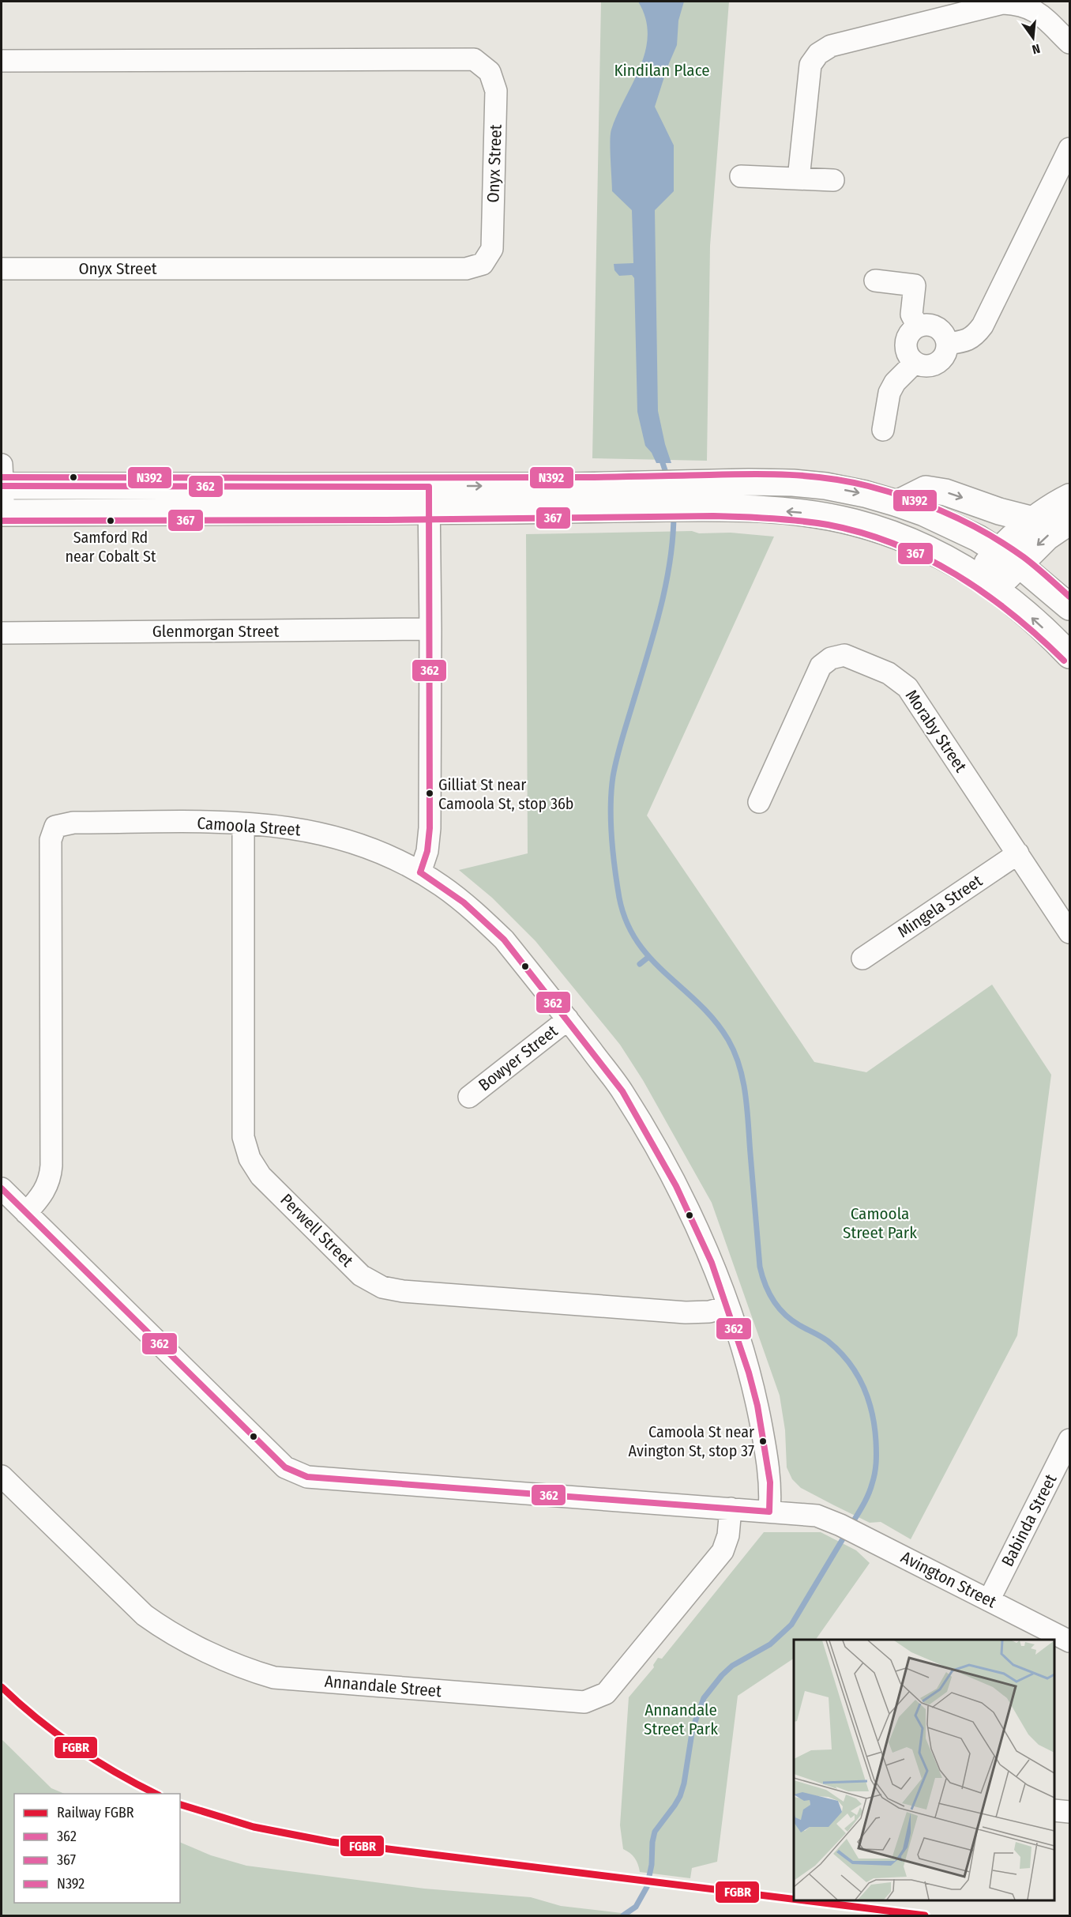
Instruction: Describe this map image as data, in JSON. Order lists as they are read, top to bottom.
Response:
{
  "streets": {
    "street": [
      "Onyx Street",
      "Glenmorgan Street",
      "Moraby Street",
      "Camoola Street",
      "Mingela Street",
      "Bowyer Street",
      "Perwell Street",
      "Babinda Street",
      "Avington Street",
      "Annandale Street"
    ]
  },
  "crossings": [
    ["Moraby Street", "Mingela Street"],
    ["Camoola Street", "Bowyer Street"],
    ["Camoola Street", "Perwell Street"],
    ["Camoola Street", "Avington Street"],
    ["Babinda Street", "Avington Street"],
    ["Avington Street", "Annandale Street"]
  ],
  "parks": ["Kindilan Place", "Camoola Street Park", "Annandale Street Park"],
  "places": ["Samford Rd near Cobalt St", "Gilliat St near Camoola St, stop 36b", "Camoola St near Avington St, stop 37"],
  "lines": [
    "transit line N392",
    "transit line 362",
    "transit line 367",
    "rail line FGBR"
  ],
  "legend": [
    "Railway FGBR",
    "362",
    "367",
    "N392"
  ],
  "north": "bottom"
}
